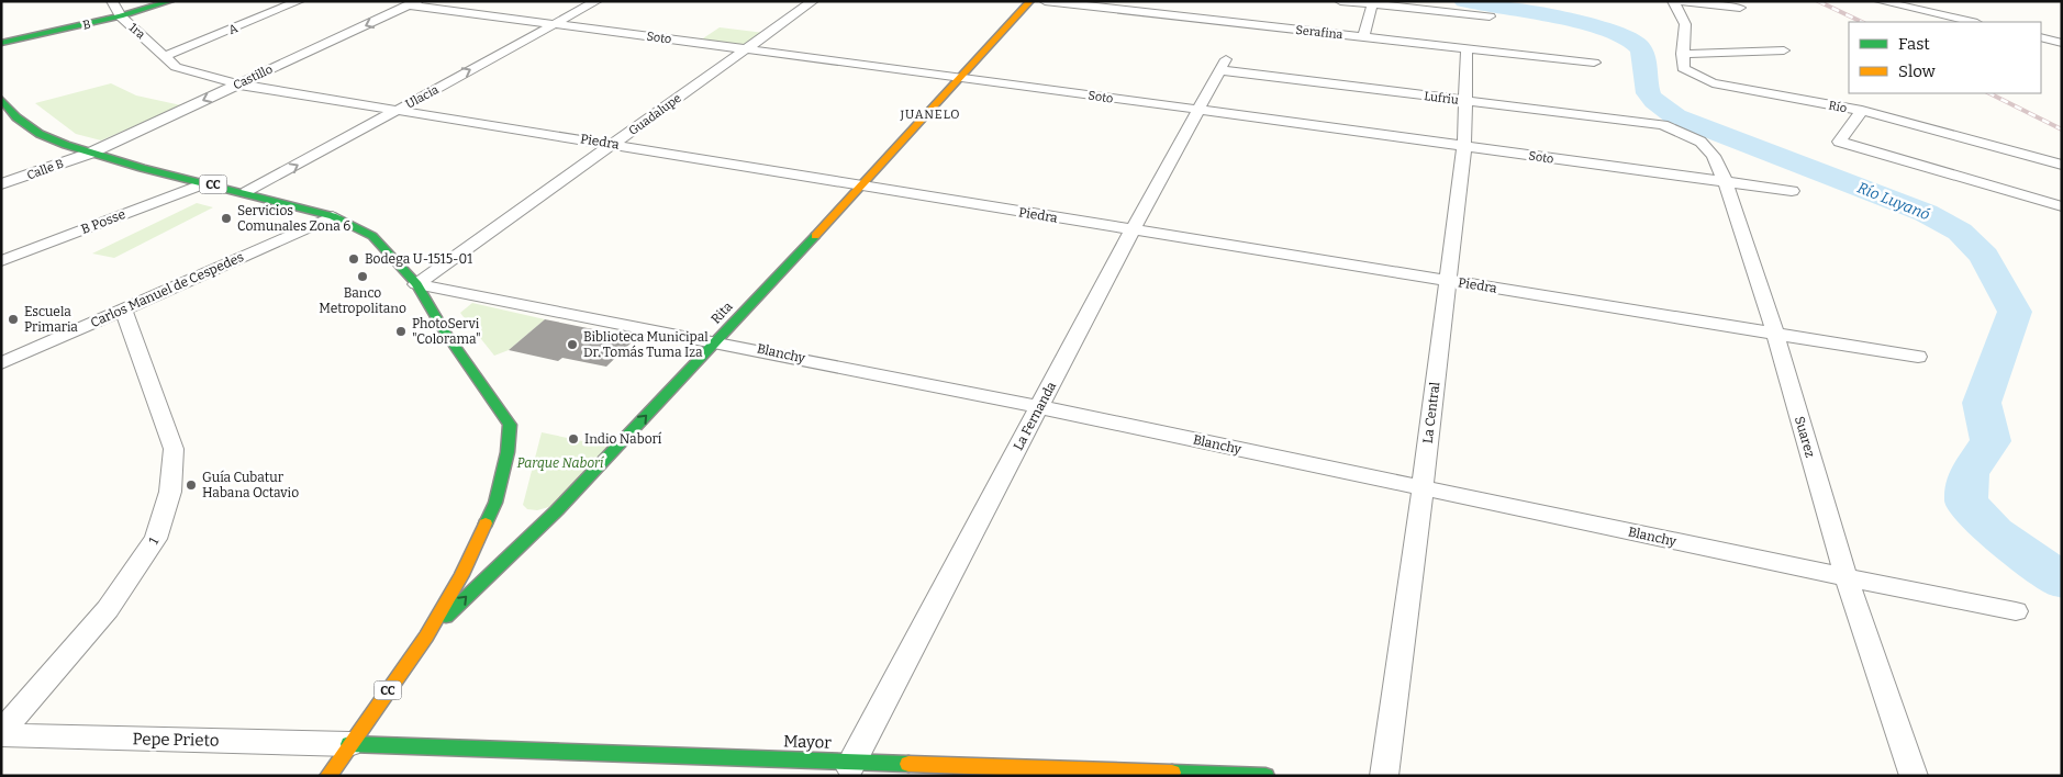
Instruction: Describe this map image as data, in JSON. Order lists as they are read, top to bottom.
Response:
{
  "streets": {
    "street": [
      "B",
      "A",
      "1ra",
      "Serafina",
      "Soto",
      "Castillo",
      "Ulacia",
      "Lufriu",
      "Río",
      "Guadalupe",
      "Piedra",
      "Calle B",
      "CC",
      "B Posse",
      "Carlos Manuel de Cespedes",
      "Rita",
      "Blanchy",
      "La Central",
      "La Fernanda",
      "Suarez",
      "1",
      "Pepe Prieto",
      "Mayor"
    ]
  },
  "crossings": [
    ["B", "1ra"],
    ["A", "1ra"],
    ["A", "Piedra"],
    ["1ra", "Piedra"],
    ["Serafina", "La Central"],
    ["Soto", "Castillo"],
    ["Soto", "Ulacia"],
    ["Soto", "Guadalupe"],
    ["Soto", "Rita"],
    ["Soto", "La Central"],
    ["Soto", "La Fernanda"],
    ["Soto", "Suarez"],
    ["Castillo", "Piedra"],
    ["Castillo", "Calle B"],
    ["Castillo", "CC"],
    ["Ulacia", "Piedra"],
    ["Ulacia", "CC"],
    ["Lufriu", "La Central"],
    ["Lufriu", "La Fernanda"],
    ["Lufriu", "Suarez"],
    ["Guadalupe", "Piedra"],
    ["Guadalupe", "CC"],
    ["Guadalupe", "Blanchy"],
    ["Piedra", "Rita"],
    ["Piedra", "La Central"],
    ["Piedra", "La Fernanda"],
    ["Piedra", "Suarez"],
    ["Calle B", "CC"],
    ["CC", "B Posse"],
    ["CC", "Carlos Manuel de Cespedes"],
    ["CC", "Rita"],
    ["CC", "Blanchy"],
    ["CC", "Pepe Prieto"],
    ["CC", "Mayor"],
    ["Carlos Manuel de Cespedes", "1"],
    ["Rita", "Blanchy"],
    ["Blanchy", "La Central"],
    ["Blanchy", "La Fernanda"],
    ["Blanchy", "Suarez"],
    ["La Fernanda", "Mayor"],
    ["1", "Pepe Prieto"],
    ["Pepe Prieto", "Mayor"]
  ],
  "one_way": ["Castillo", "Ulacia", "Rita"],
  "districts": ["JUANELO"],
  "water": ["Río Luyanó"],
  "parks": ["Parque Naborí"],
  "places": [
    "Servicios Comunales Zona 6",
    "Bodega U-1515-01",
    "Banco Metropolitano",
    "Escuela Primaria",
    "PhotoServi \"Colorama\"",
    "Biblioteca Municipal Dr. Tomás Tuma Iza",
    "Indio Naborí",
    "Guía Cubatur Habana Octavio"
  ],
  "legend": ["Fast", "Slow"]
}
